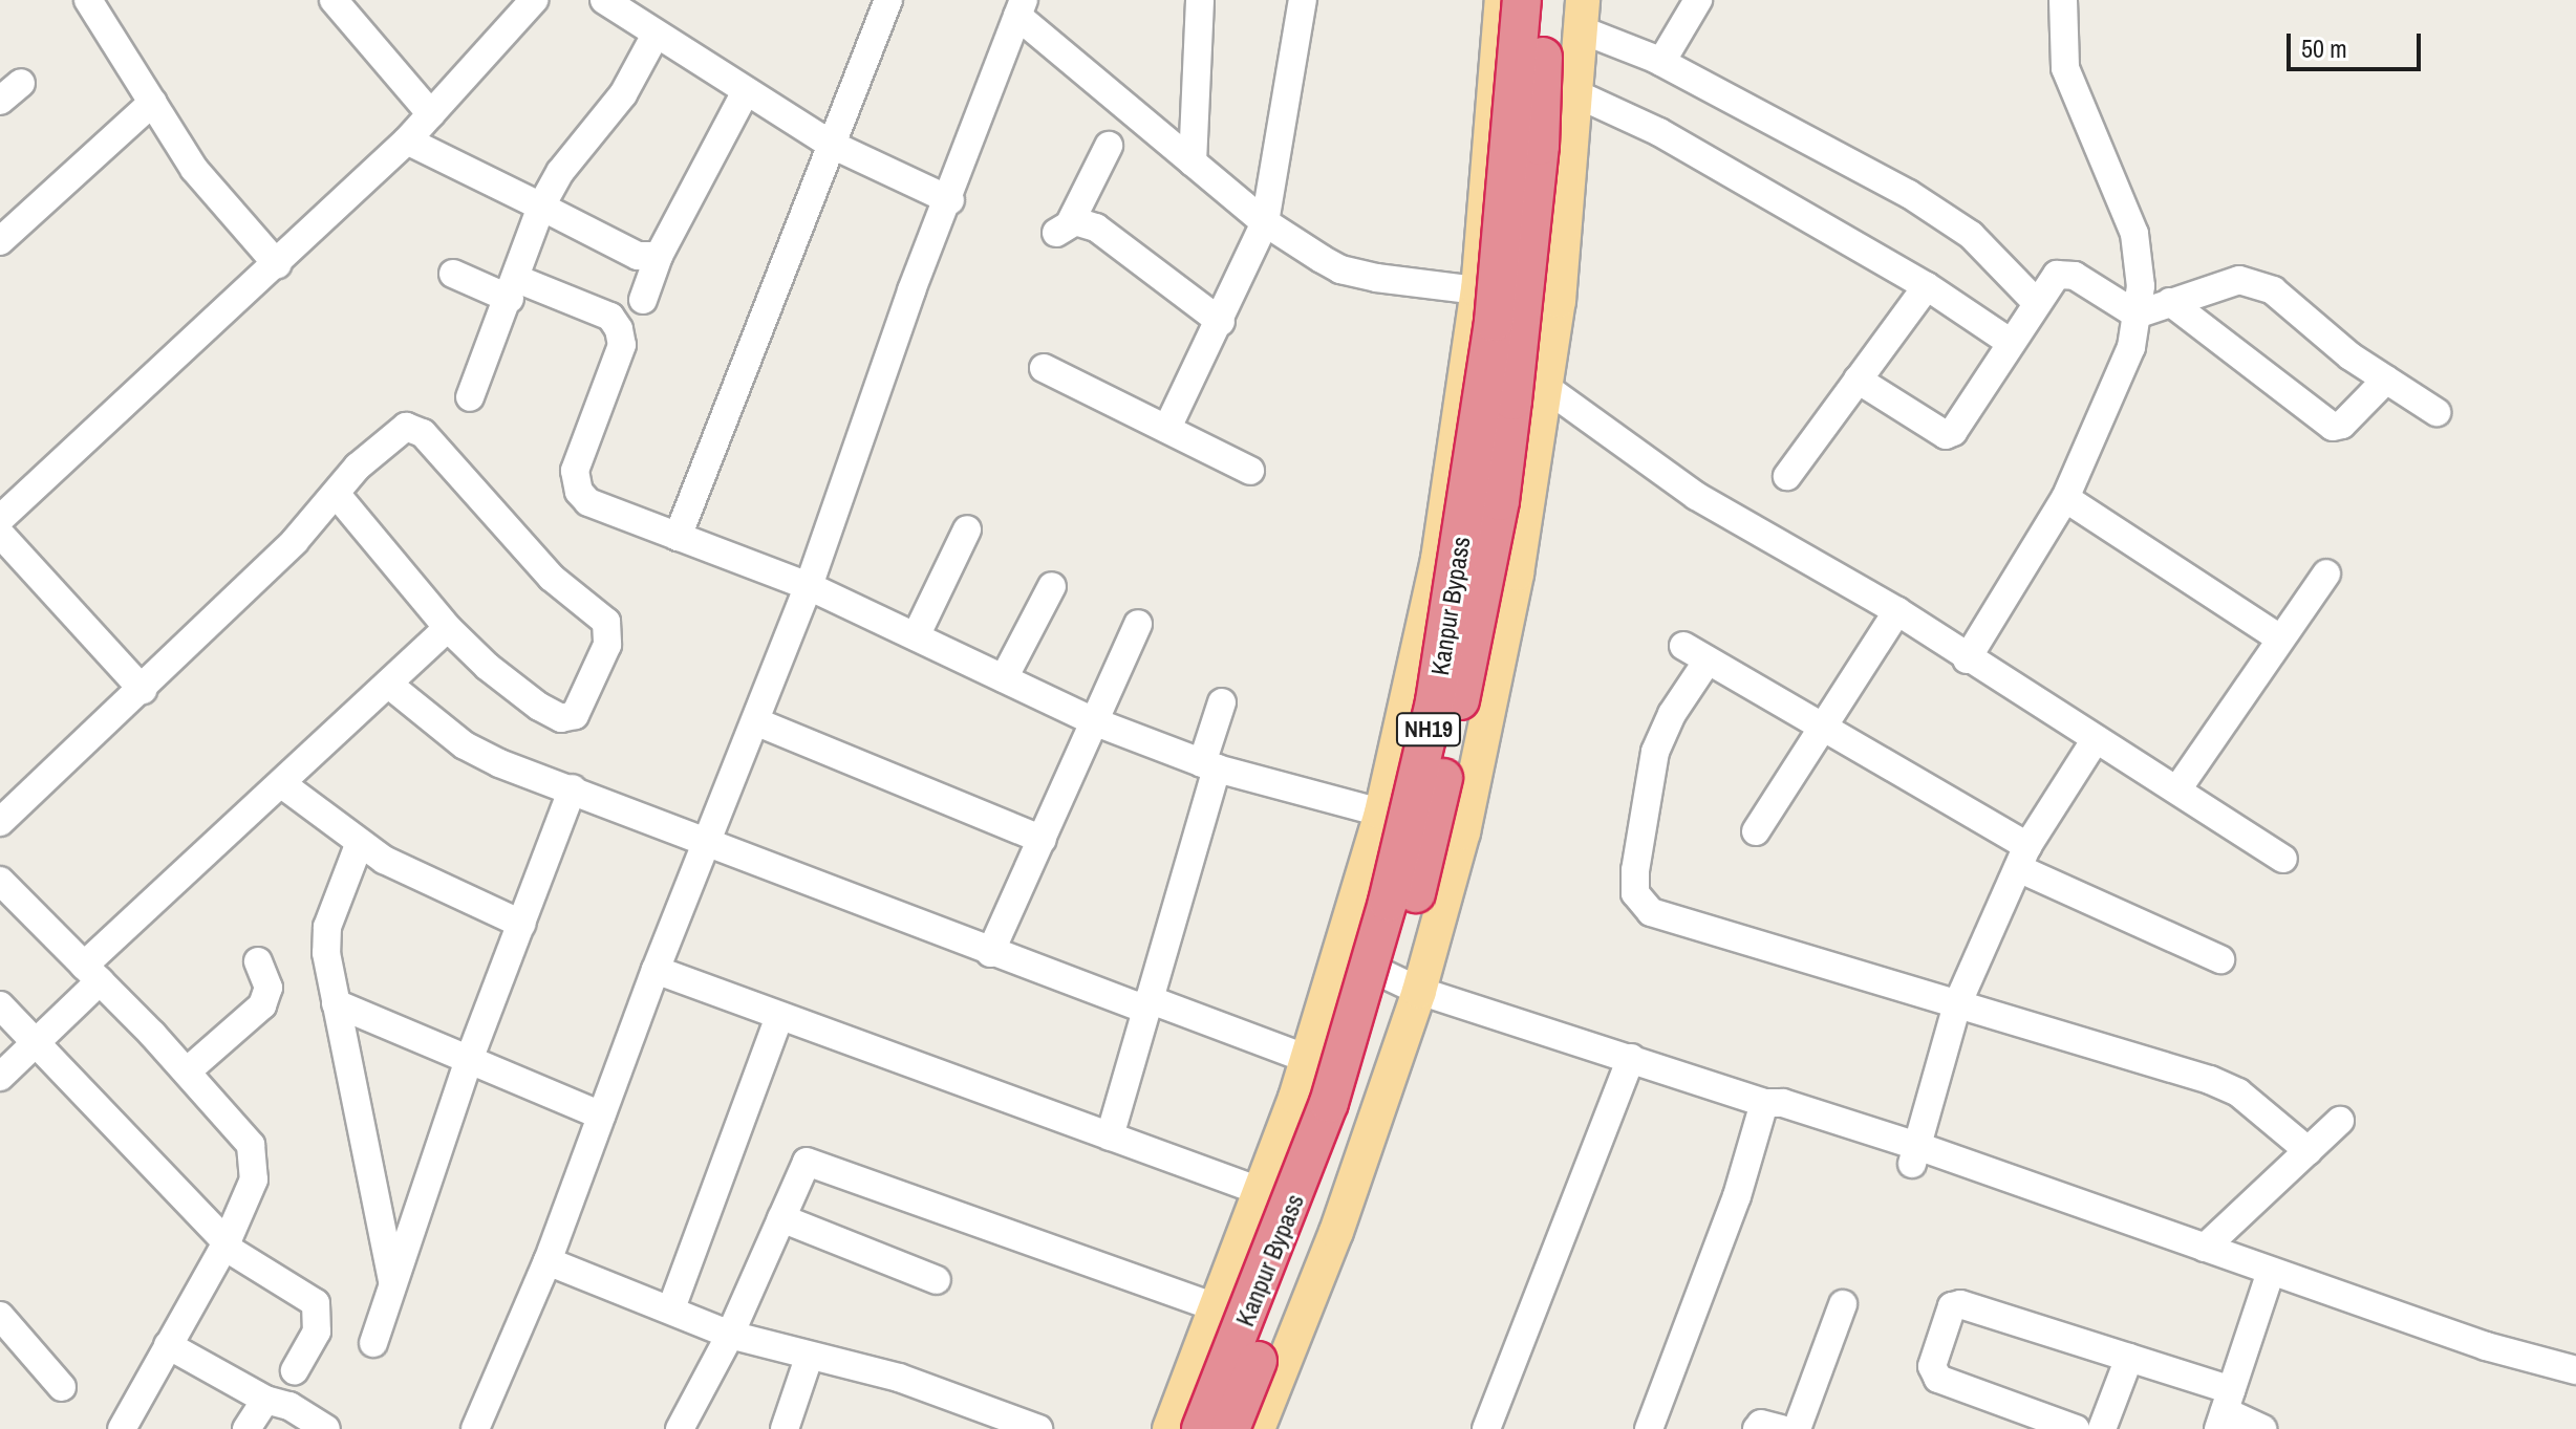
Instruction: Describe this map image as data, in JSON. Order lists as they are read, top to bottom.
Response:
{
  "streets": {
    "highway": ["Kanpur Bypass", "NH19"]
  },
  "scale_bar": "50 m"
}
